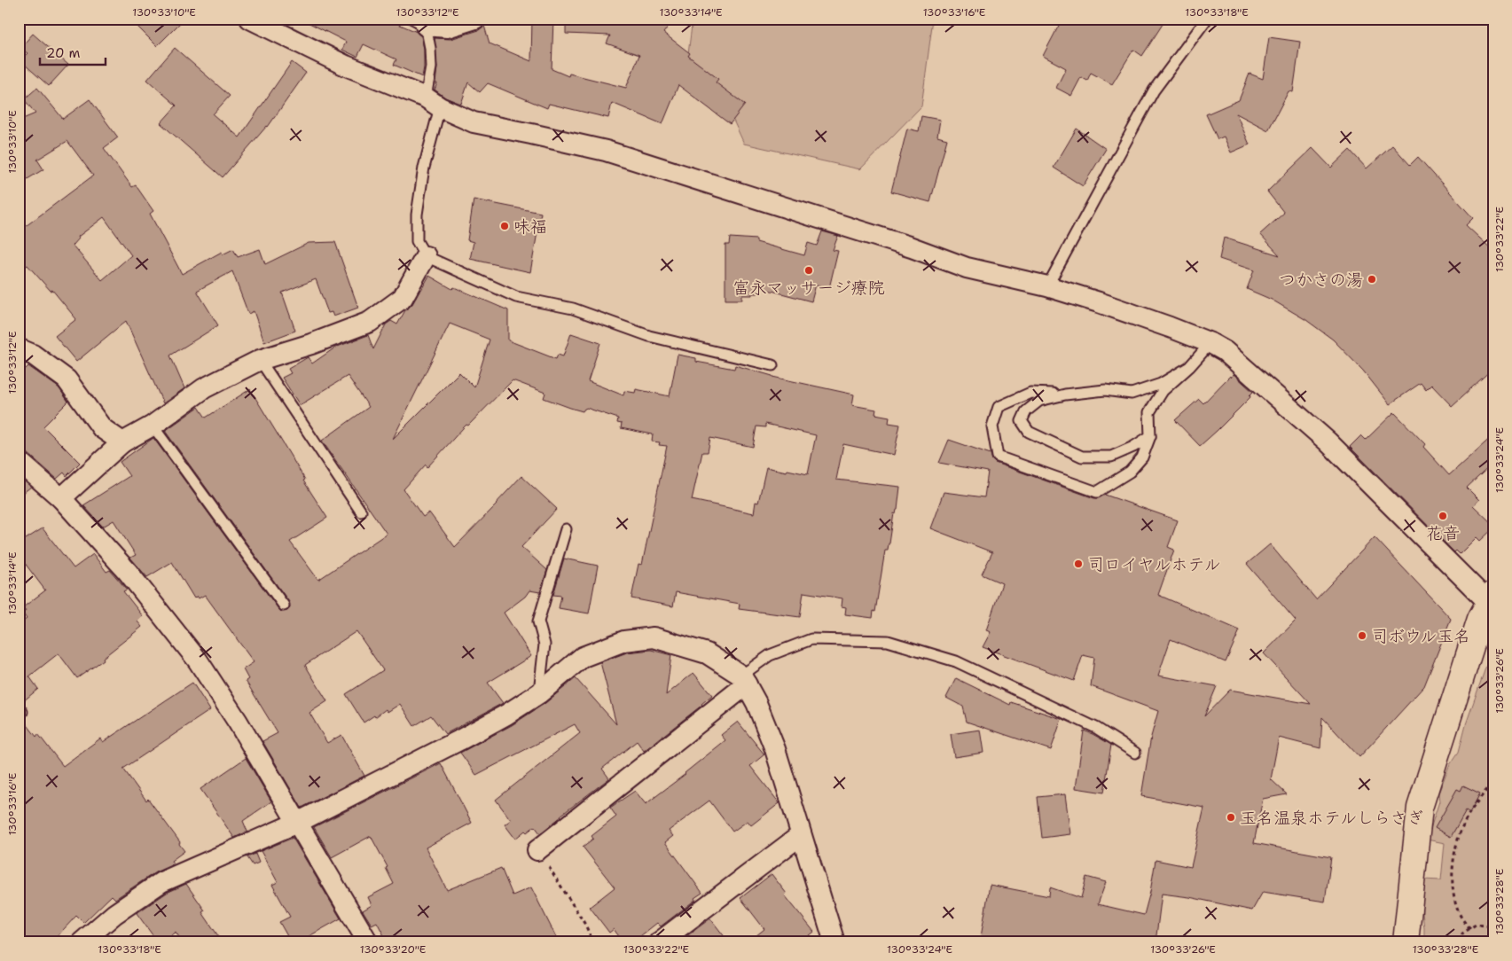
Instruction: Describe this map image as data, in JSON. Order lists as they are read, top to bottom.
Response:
{
  "places": [
    "味福",
    "富永マッサージ療院",
    "つかさの湯",
    "花音",
    "司ロイヤルホテル",
    "司ボウル玉名",
    "玉名温泉ホテルしらさぎ"
  ],
  "scale_bar": "20 m",
  "coordinates": [
    "130°33'10\"E",
    "130°33'12\"E",
    "130°33'14\"E",
    "130°33'16\"E",
    "130°33'18\"E",
    "130°33'22\"E",
    "130°33'24\"E",
    "130°33'26\"E",
    "130°33'28\"E",
    "130°33'20\"E"
  ]
}
